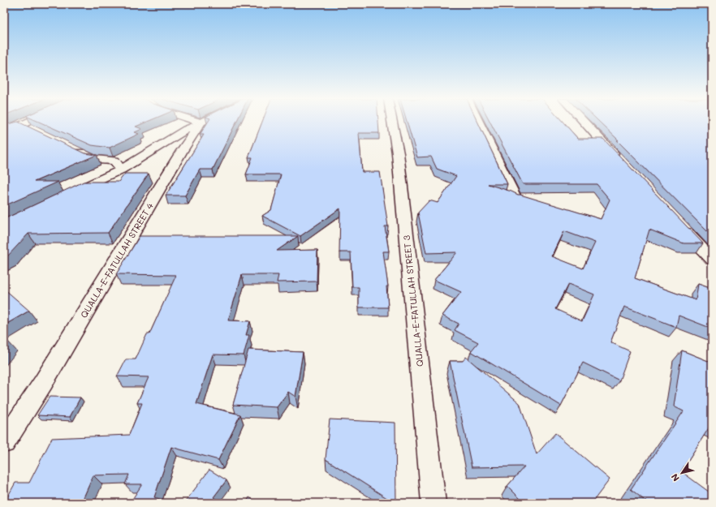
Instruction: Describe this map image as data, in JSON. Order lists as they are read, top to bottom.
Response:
{
  "streets": {
    "street": ["QUALLA-E-FATULLAH STREET 4", "QUALLA-E-FATULLAH STREET 3"]
  },
  "north": "bottom left"
}
